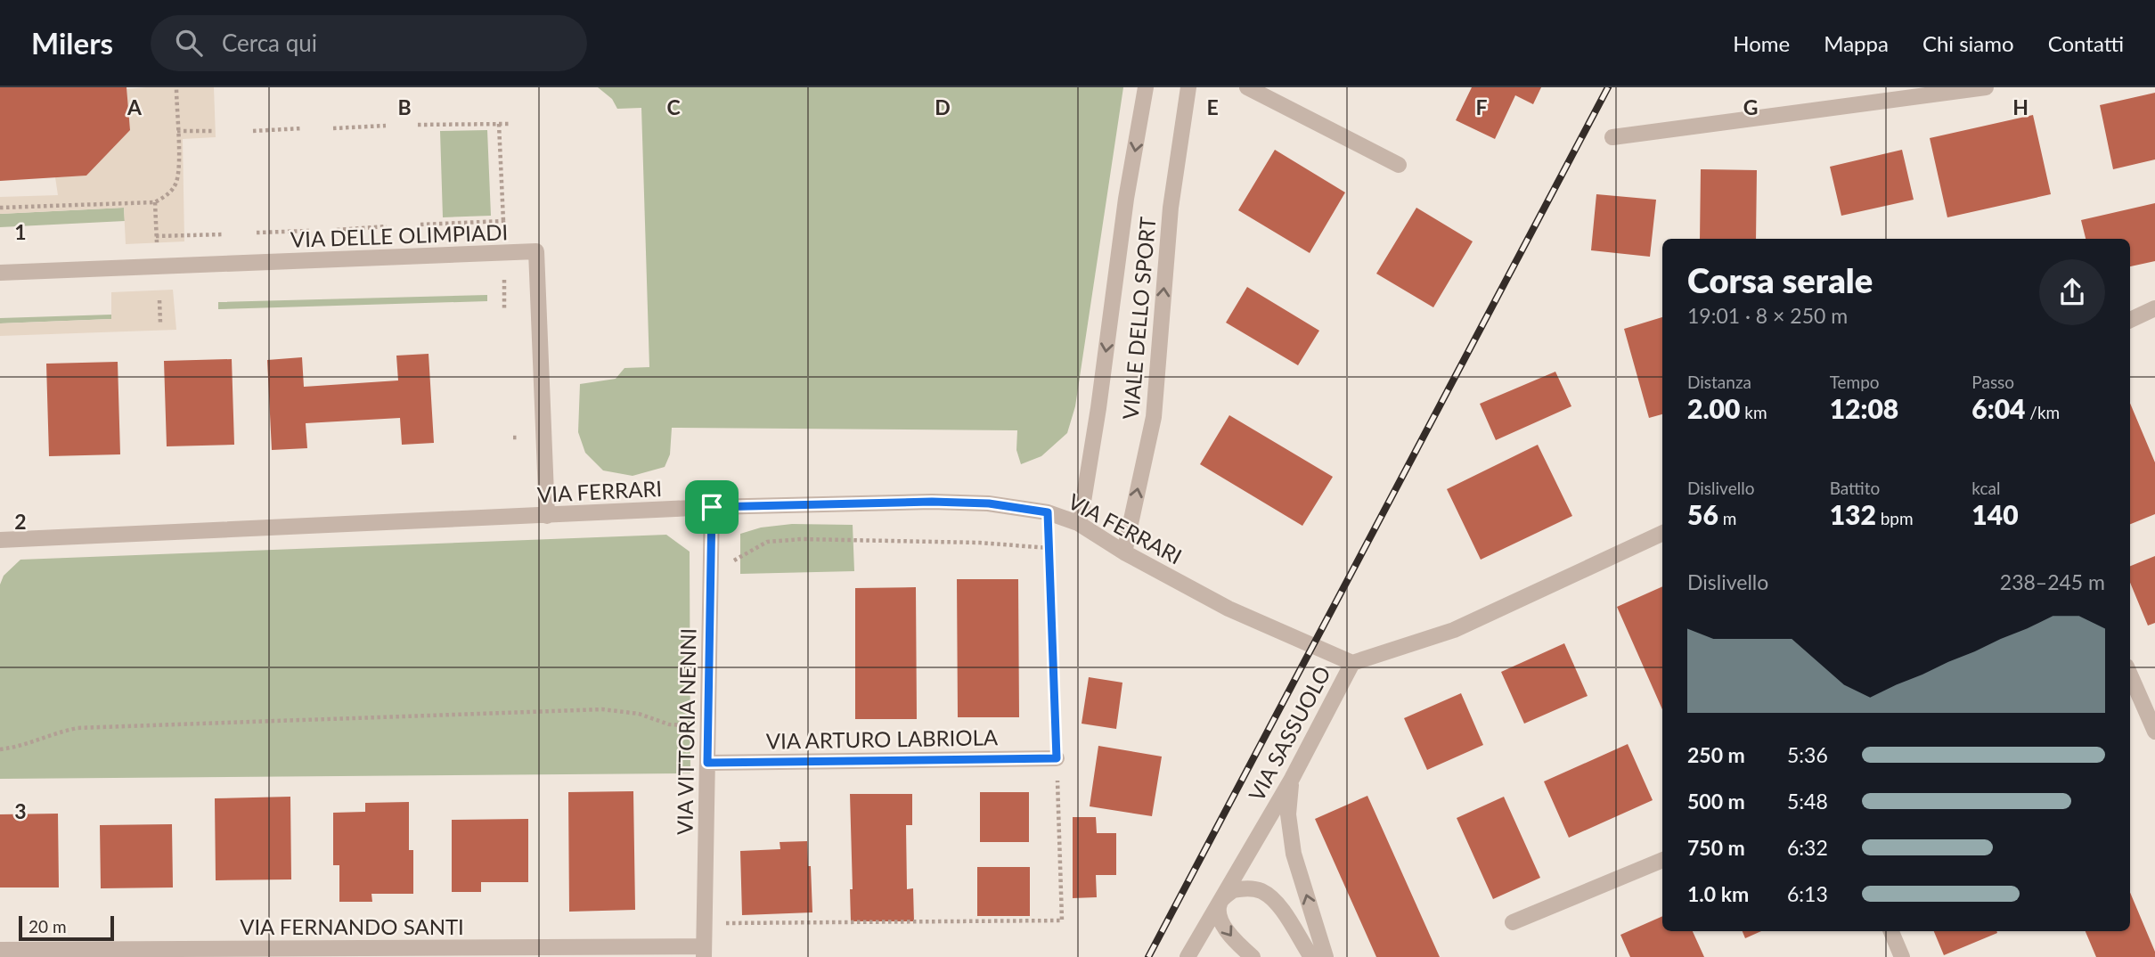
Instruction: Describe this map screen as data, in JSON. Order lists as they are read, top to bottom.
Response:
{
  "streets": {
    "street": [
      "VIA DELLE OLIMPIADI",
      "VIALE DELLO SPORT",
      "VIA FERRARI",
      "VIA VITTORIA NENNI",
      "VIA SASSUOLO",
      "VIA ARTURO LABRIOLA",
      "VIA FERNANDO SANTI"
    ]
  },
  "crossings": [
    ["VIA DELLE OLIMPIADI", "VIA FERRARI"],
    ["VIALE DELLO SPORT", "VIA FERRARI"],
    ["VIA FERRARI", "VIA VITTORIA NENNI"],
    ["VIA FERRARI", "VIA SASSUOLO"],
    ["VIA VITTORIA NENNI", "VIA ARTURO LABRIOLA"],
    ["VIA VITTORIA NENNI", "VIA FERNANDO SANTI"]
  ],
  "scale_bar": "20 m",
  "page": {
    "header": "Milers",
    "search": "Cerca qui",
    "nav": [
      "Home",
      "Mappa",
      "Chi siamo",
      "Contatti"
    ],
    "heading": ["Corsa serale", "19:01 · 8 × 250 m"],
    "stats": [
      ["Distanza", "2.00 km"],
      ["Tempo", "12:08"],
      ["Passo", "6:04 /km"],
      ["Dislivello", "56 m"],
      ["Battito", "132 bpm"],
      ["kcal", "140"]
    ],
    "chart": ["Dislivello", "238–245 m"],
    "list": [
      {
        "name": "250 m",
        "note": "5:36"
      },
      {
        "name": "500 m",
        "note": "5:48"
      },
      {
        "name": "750 m",
        "note": "6:32"
      },
      {
        "name": "1.0 km",
        "note": "6:13"
      }
    ],
    "scale": "20 m"
  },
  "grid": {
    "columns": [
      "A",
      "B",
      "C",
      "D",
      "E",
      "F",
      "G",
      "H"
    ],
    "rows": ["1", "2", "3"]
  }
}
